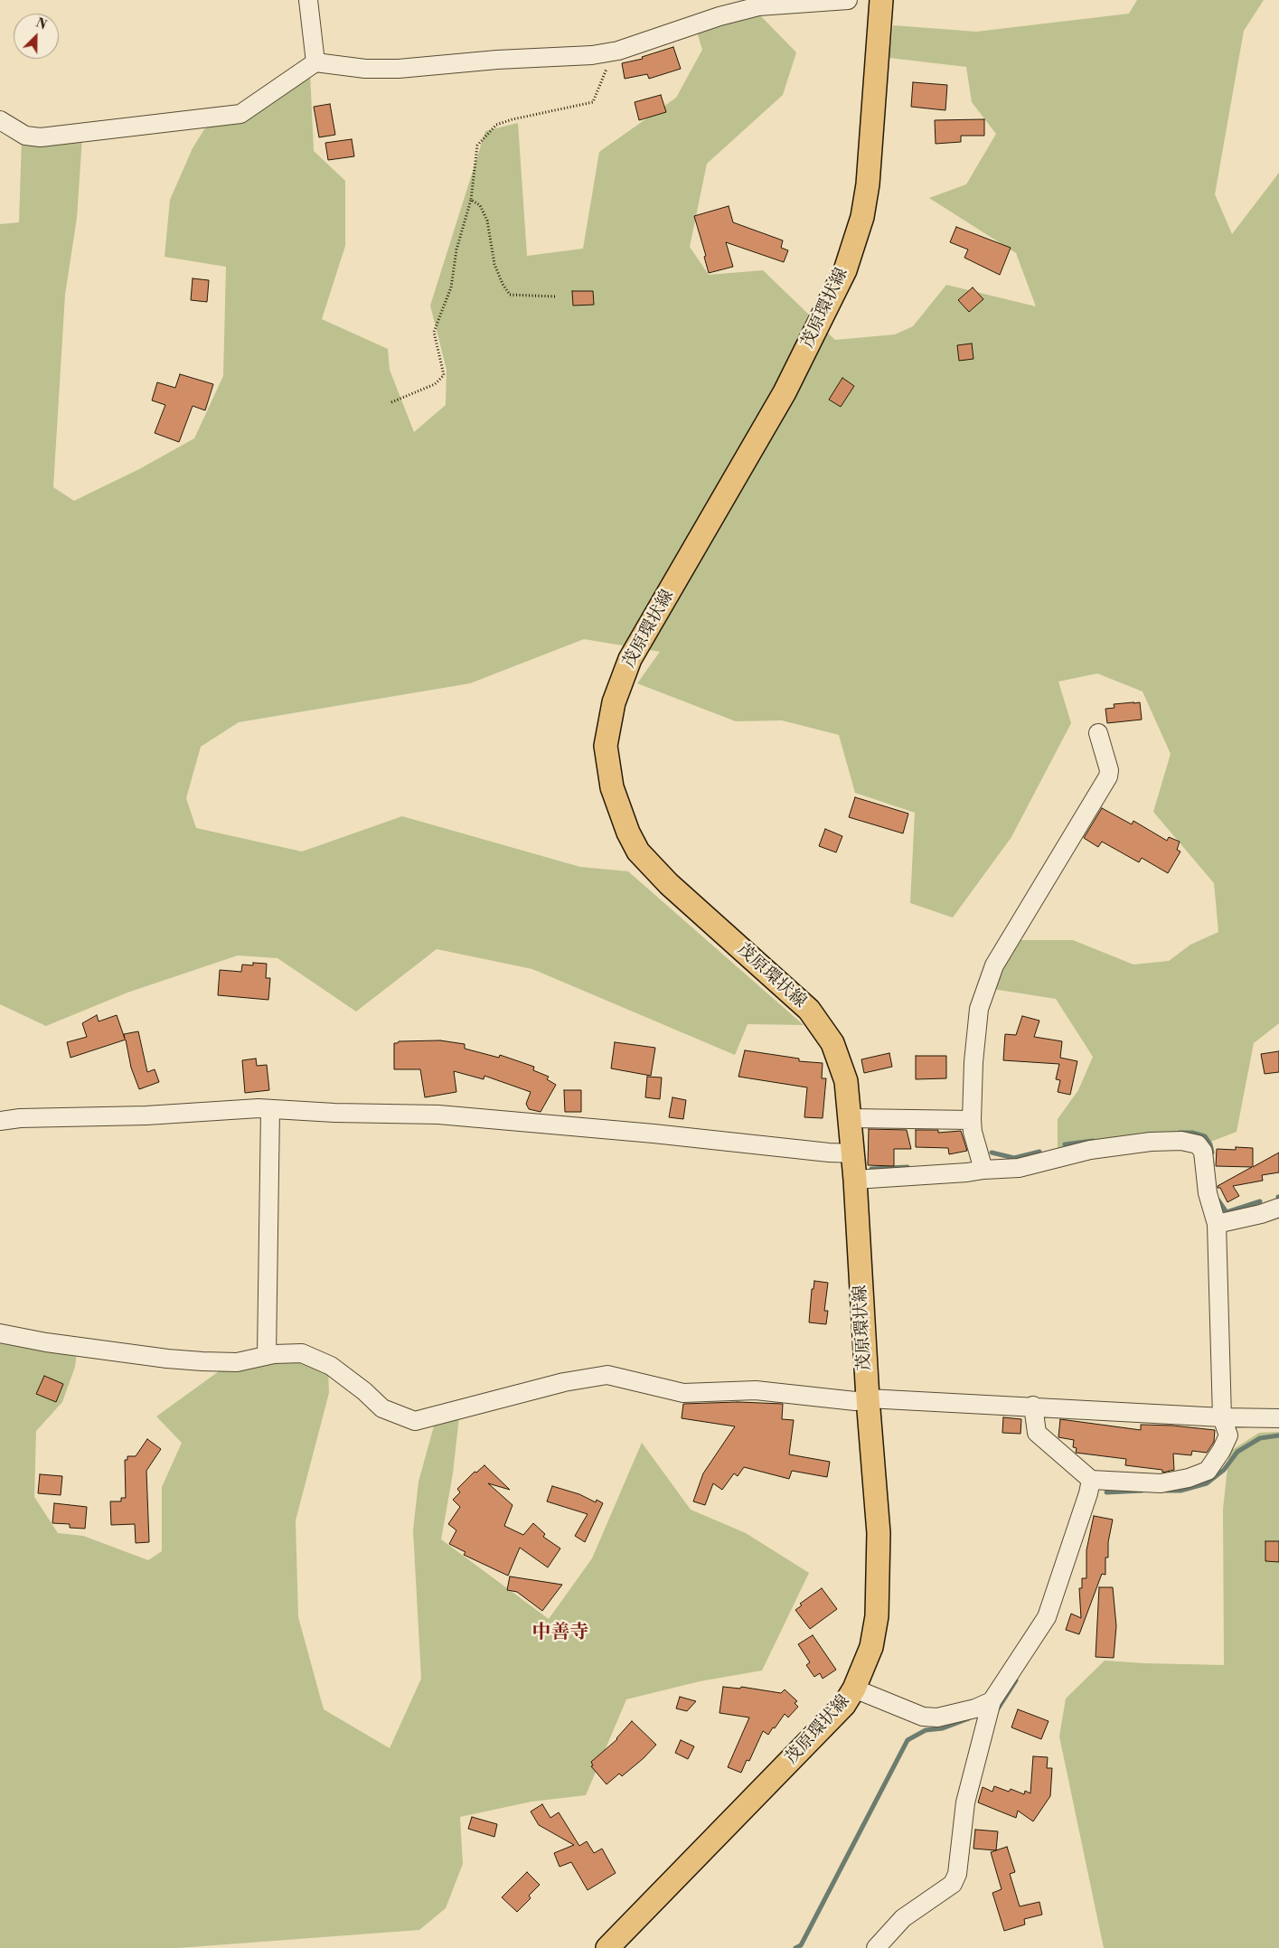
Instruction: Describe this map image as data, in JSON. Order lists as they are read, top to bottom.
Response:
{
  "streets": {
    "main road": ["茂原環状線"]
  },
  "districts": ["中善寺"],
  "north": "top right"
}
